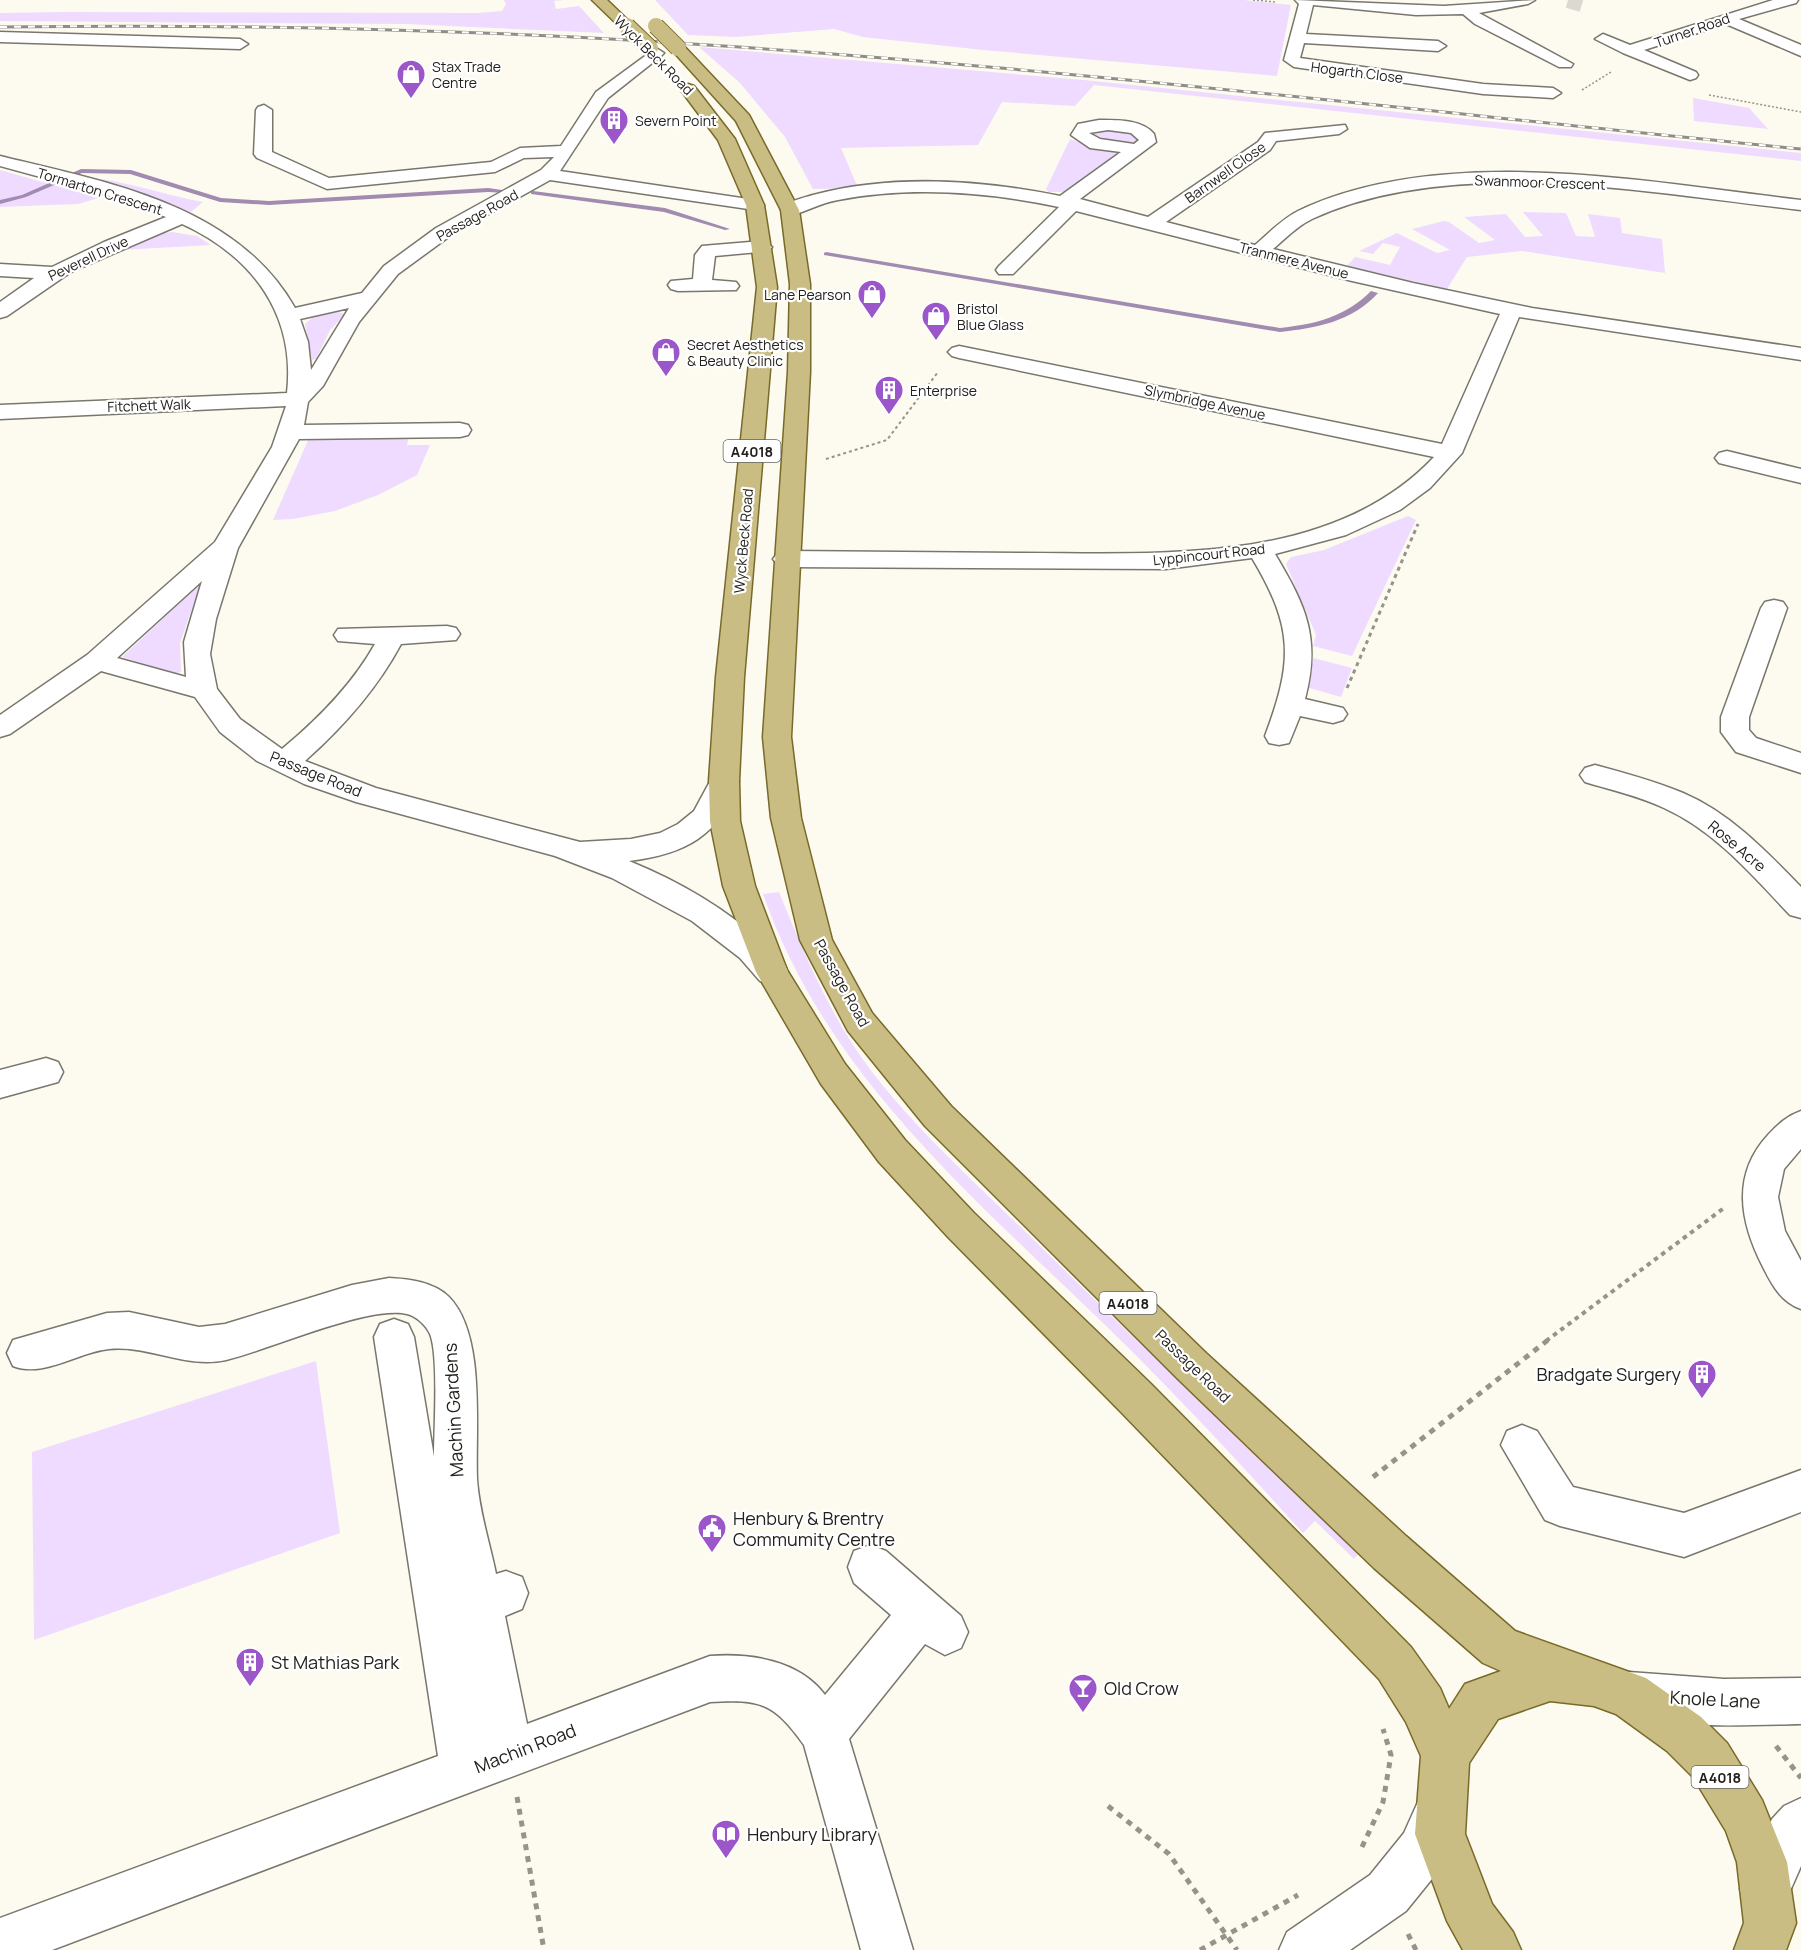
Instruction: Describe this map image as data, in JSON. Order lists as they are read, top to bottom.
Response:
{
  "streets": {
    "main road": ["Wyck Beck Road", "Passage Road", "A4018"],
    "street": [
      "Turner Road",
      "Hogarth Close",
      "Barnwell Close",
      "Swanmoor Crescent",
      "Tormarton Crescent",
      "Peverell Drive",
      "Tranmere Avenue",
      "Slymbridge Avenue",
      "Fitchett Walk",
      "Lyppincourt Road",
      "Rose Acre",
      "Machin Gardens",
      "Knole Lane",
      "Machin Road"
    ]
  },
  "crossings": [
    ["Wyck Beck Road", "Passage Road"],
    ["Wyck Beck Road", "Tranmere Avenue"],
    ["Wyck Beck Road", "Lyppincourt Road"],
    ["Barnwell Close", "Tranmere Avenue"],
    ["Swanmoor Crescent", "Tranmere Avenue"],
    ["Tormarton Crescent", "Passage Road"],
    ["Tormarton Crescent", "Peverell Drive"],
    ["Tormarton Crescent", "Fitchett Walk"],
    ["Passage Road", "Fitchett Walk"],
    ["Passage Road", "A4018"],
    ["Passage Road", "Knole Lane"],
    ["Tranmere Avenue", "Lyppincourt Road"],
    ["Slymbridge Avenue", "Lyppincourt Road"],
    ["A4018", "Knole Lane"],
    ["Machin Gardens", "Machin Road"]
  ],
  "places": {
    "shop": [
      "Stax Trade Centre",
      "Lane Pearson",
      "Bristol Blue Glass",
      "Secret Aesthetics & Beauty Clinic"
    ],
    "building": [
      "Severn Point",
      "Enterprise",
      "Bradgate Surgery",
      "St Mathias Park"
    ],
    "public building": ["Henbury & Brentry Commumity Centre"],
    "bar": ["Old Crow"],
    "library": ["Henbury Library"]
  }
}
